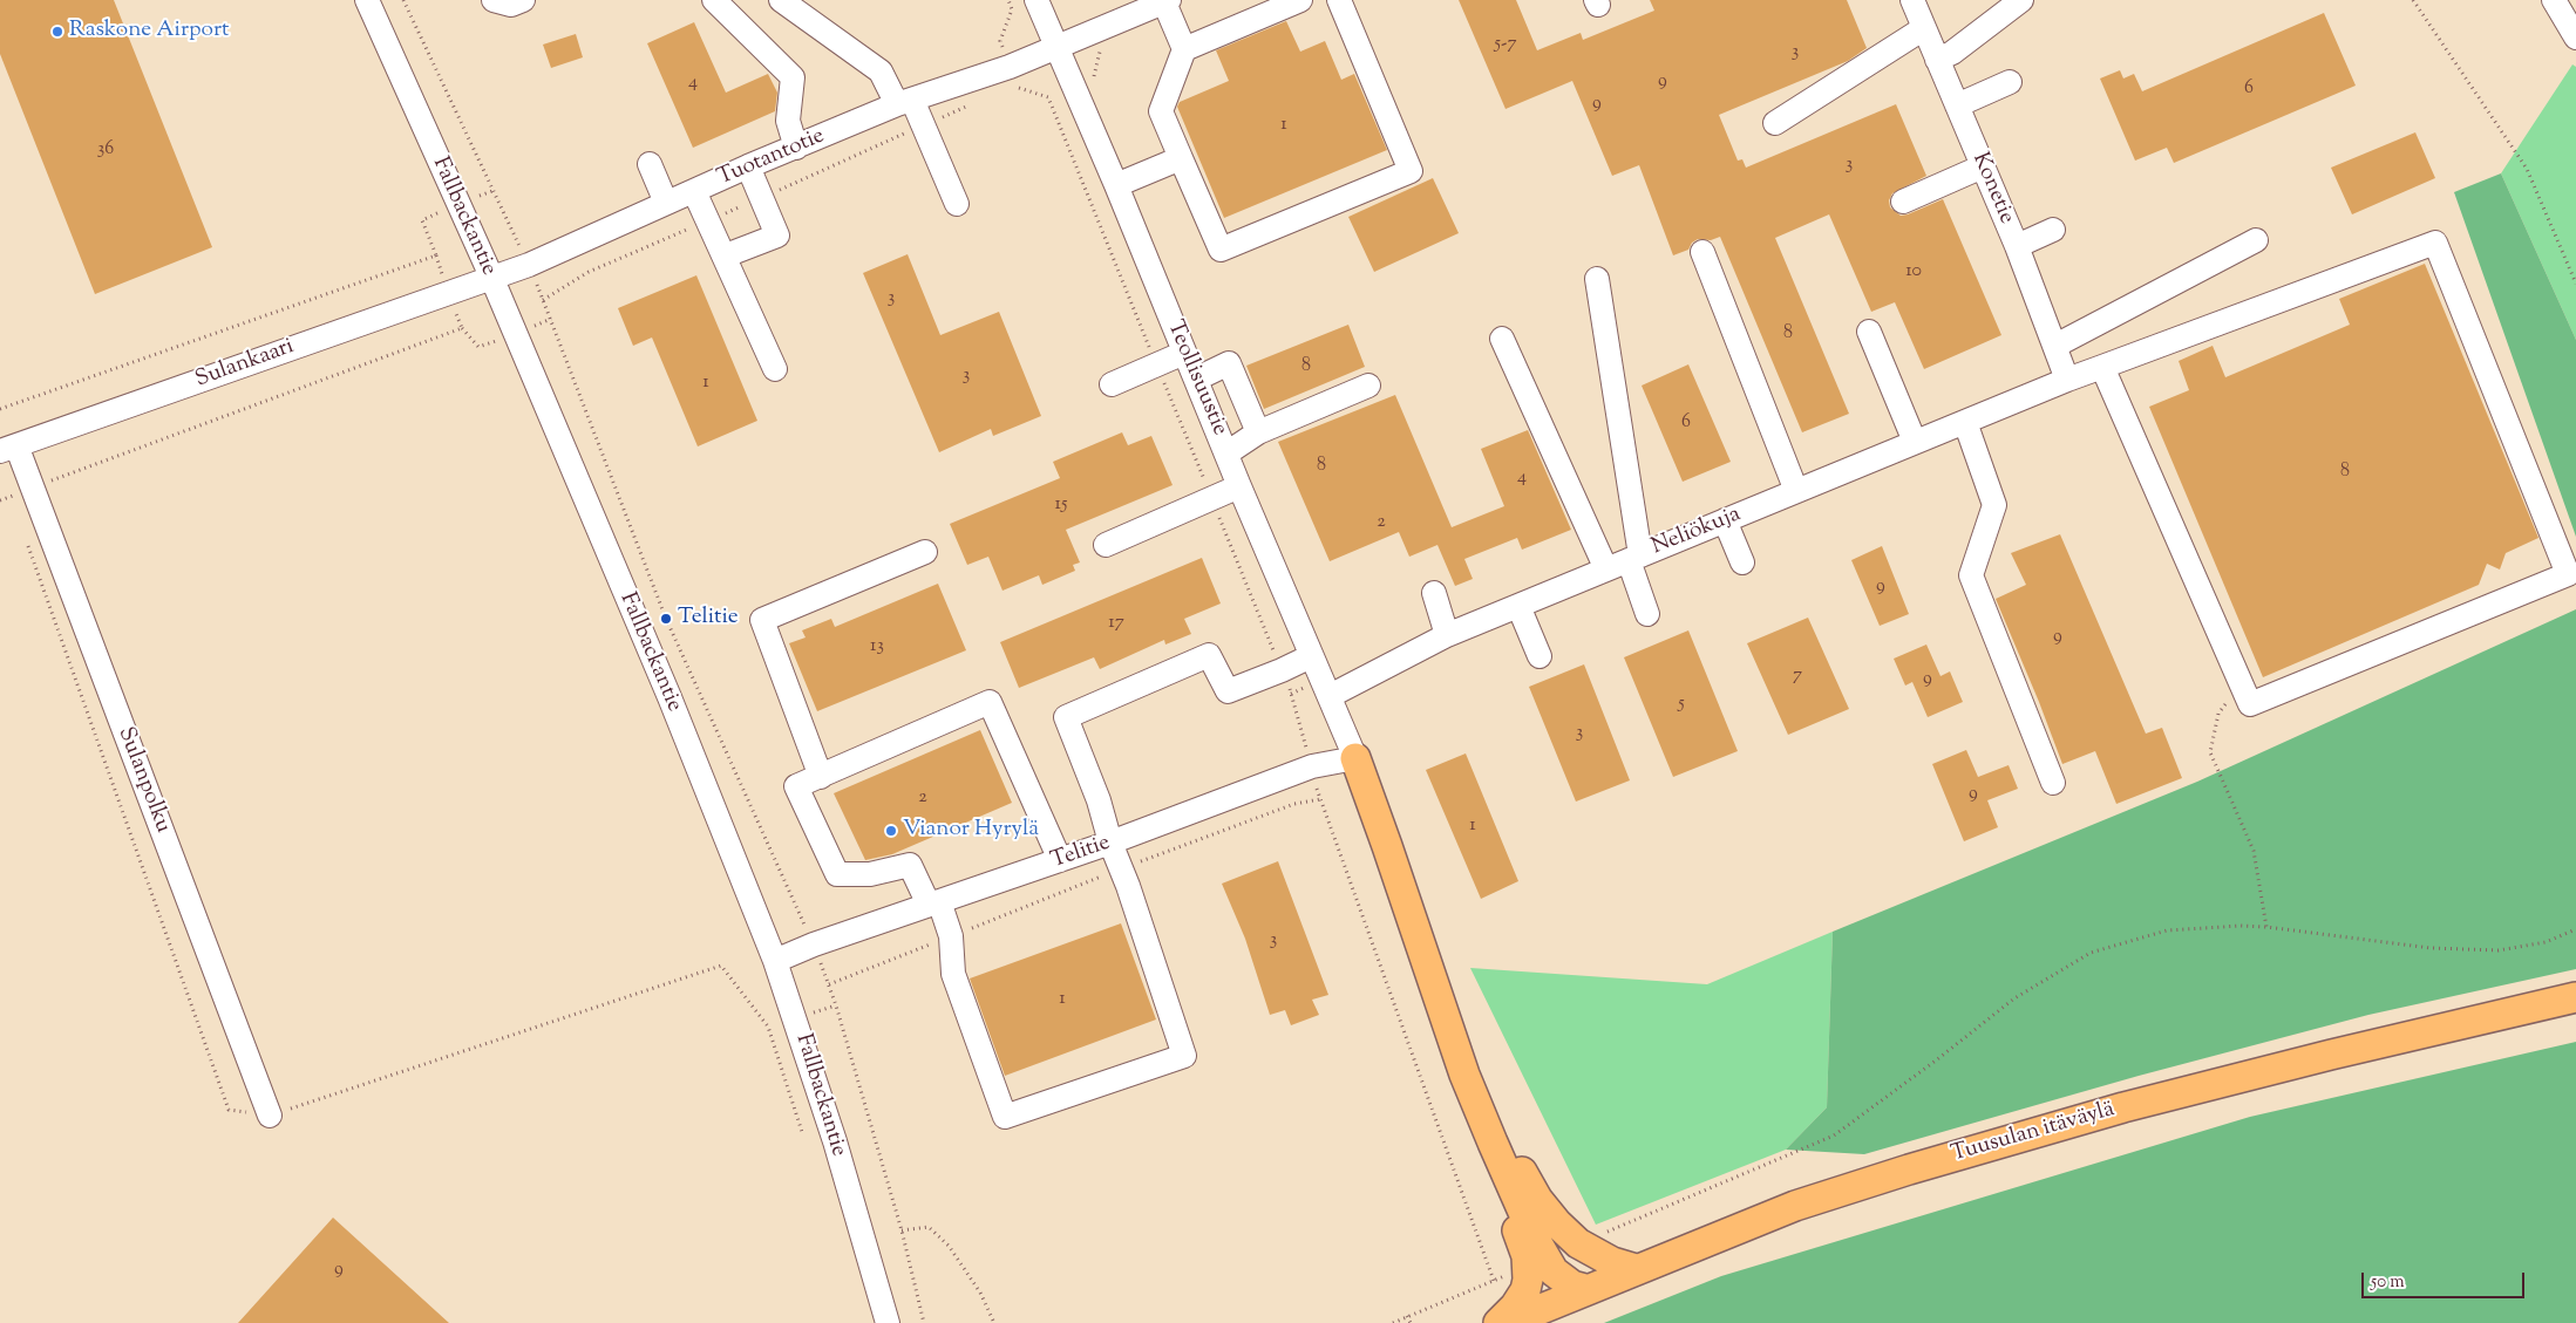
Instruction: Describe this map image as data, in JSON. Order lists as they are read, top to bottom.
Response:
{
  "streets": {
    "main road": ["Tuusulan itäväylä"],
    "street": [
      "Tuotantotie",
      "Konetie",
      "Fallbackantie",
      "Sulankaari",
      "Teollisuustie",
      "Neliökuja",
      "Sulanpolku",
      "Telitie"
    ]
  },
  "crossings": [
    ["Tuotantotie", "Fallbackantie"],
    ["Tuotantotie", "Sulankaari"],
    ["Tuotantotie", "Teollisuustie"],
    ["Konetie", "Neliökuja"],
    ["Fallbackantie", "Sulankaari"],
    ["Fallbackantie", "Telitie"],
    ["Sulankaari", "Sulanpolku"],
    ["Teollisuustie", "Neliökuja"],
    ["Teollisuustie", "Telitie"]
  ],
  "places": ["Raskone Airport", "Telitie", "Vianor Hyrylä"],
  "house_numbers": [
    "5-7",
    "3",
    "9",
    "4",
    "6",
    "9",
    "1",
    "36",
    "3",
    "10",
    "3",
    "8",
    "8",
    "3",
    "1",
    "6",
    "8",
    "8",
    "4",
    "15",
    "2",
    "9",
    "17",
    "9",
    "13",
    "7",
    "9",
    "5",
    "3",
    "9",
    "2",
    "1",
    "3",
    "1",
    "9"
  ],
  "scale_bar": "50 m"
}
